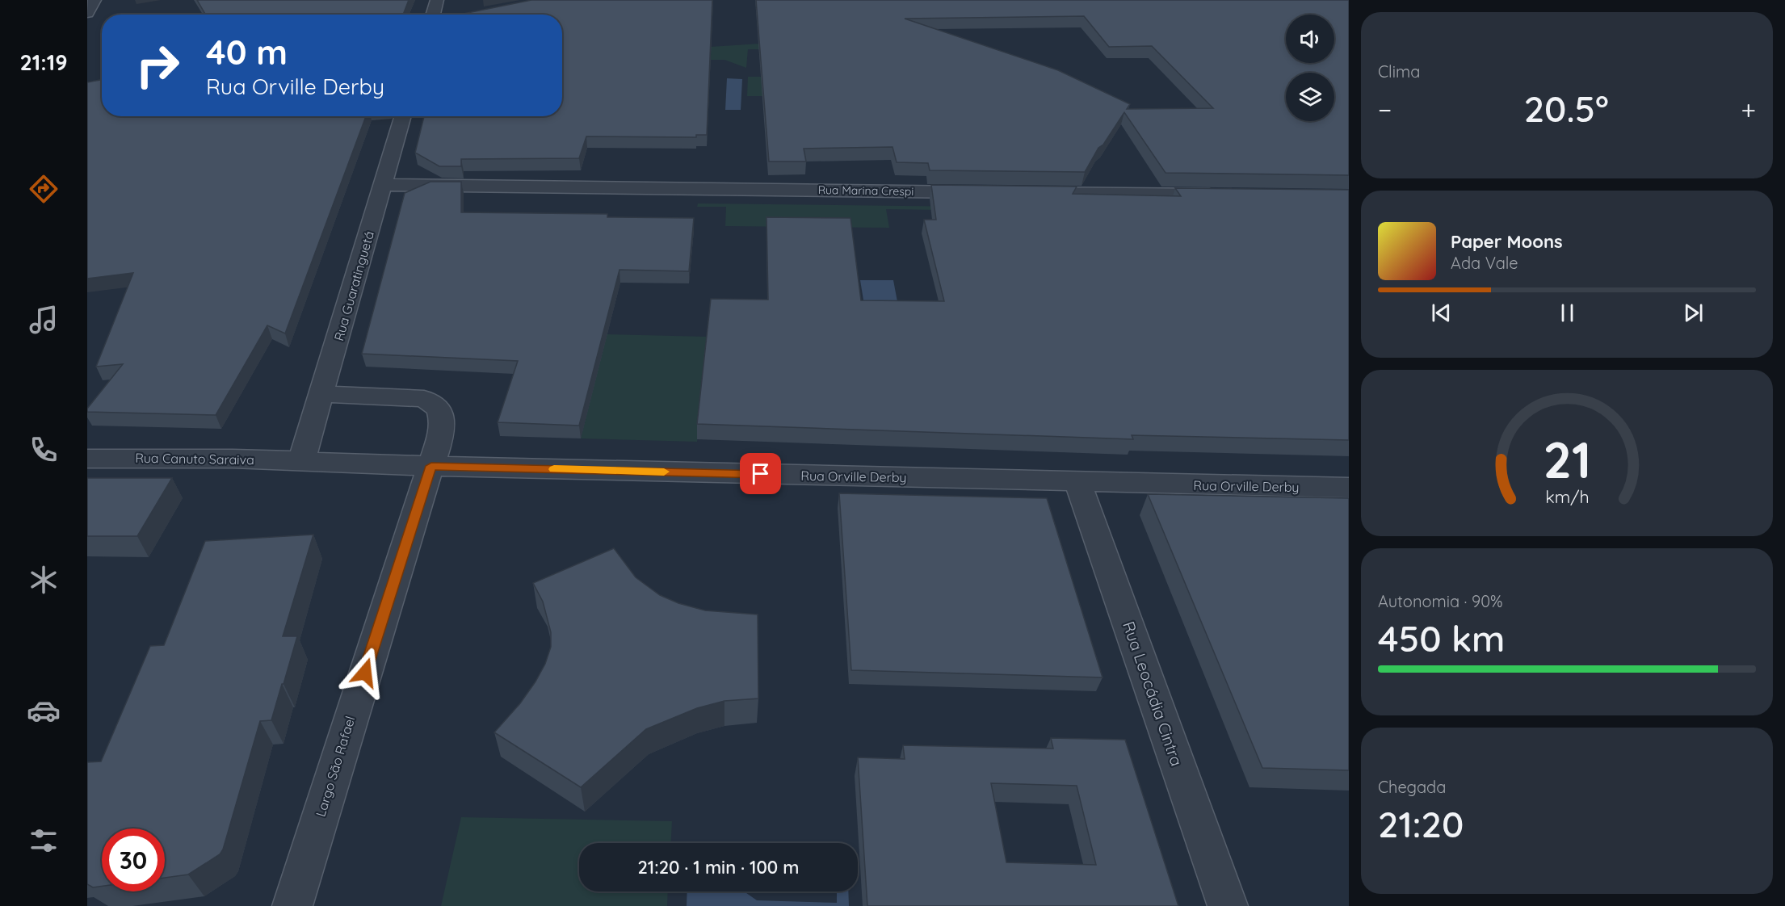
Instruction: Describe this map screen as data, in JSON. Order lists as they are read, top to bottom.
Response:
{
  "streets": {
    "street": [
      "Rua Marina Crespi",
      "Rua Guaratinguetá",
      "Rua Canuto Saraiva",
      "Rua Orville Derby",
      "Rua Leocádia Cintra",
      "Largo São Rafael"
    ]
  },
  "crossings": [
    ["Rua Marina Crespi", "Rua Guaratinguetá"],
    ["Rua Guaratinguetá", "Rua Canuto Saraiva"],
    ["Rua Guaratinguetá", "Rua Orville Derby"],
    ["Rua Guaratinguetá", "Largo São Rafael"],
    ["Rua Canuto Saraiva", "Rua Orville Derby"],
    ["Rua Orville Derby", "Rua Leocádia Cintra"],
    ["Rua Orville Derby", "Largo São Rafael"]
  ],
  "page": {
    "tabs": "21:19",
    "tile": [
      "Clima",
      ["Autonomia · 90%", "450 km"],
      ["Chegada", "21:20"]
    ],
    "turn": ["40 m", "Rua Orville Derby"],
    "heat": ["−", "20.5°", "+"],
    "song": ["Paper Moons", "Ada Vale"],
    "limit": "30",
    "trip": "21:20 · 1 min · 100 m",
    "gauge": ["21", "km/h"]
  }
}
